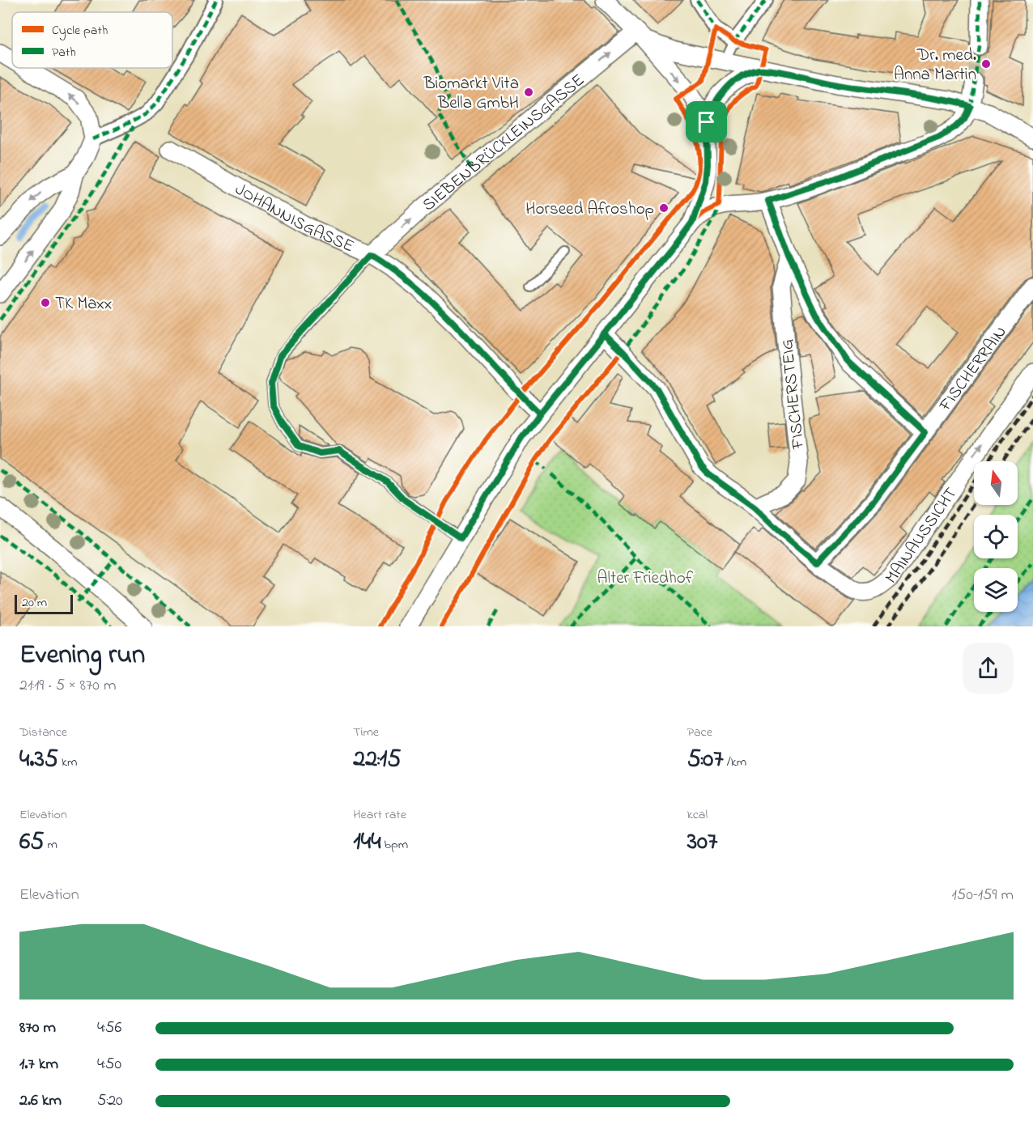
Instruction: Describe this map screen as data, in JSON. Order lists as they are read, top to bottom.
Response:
{
  "streets": {
    "street": [
      "SIEBENBRÜCKLEINSGASSE",
      "JOHANNISGASSE",
      "FISCHERRAIN",
      "FISCHERSTEIG",
      "MAINAUSSICHT"
    ]
  },
  "crossings": [
    ["SIEBENBRÜCKLEINSGASSE", "JOHANNISGASSE"],
    ["FISCHERRAIN", "MAINAUSSICHT"]
  ],
  "one_way": ["SIEBENBRÜCKLEINSGASSE", "MAINAUSSICHT"],
  "parks": ["Alter Friedhof"],
  "places": [
    "Dr. med. Anna Martin",
    "Biomarkt Vita Bella GmbH",
    "Horseed Afroshop",
    "TK Maxx"
  ],
  "legend": ["Cycle path", "Path"],
  "scale_bar": "20 m",
  "north": "top",
  "page": {
    "scale": "20 m",
    "heading": ["Evening run", "21:19 · 5 × 870 m"],
    "stats": [
      ["Distance", "4.35 km"],
      ["Time", "22:15"],
      ["Pace", "5:07 /km"],
      ["Elevation", "65 m"],
      ["Heart rate", "144 bpm"],
      ["kcal", "307"]
    ],
    "chart": ["Elevation", "150–159 m"],
    "list": [
      {
        "name": "870 m",
        "note": "4:56"
      },
      {
        "name": "1.7 km",
        "note": "4:50"
      },
      {
        "name": "2.6 km",
        "note": "5:20"
      }
    ]
  }
}
